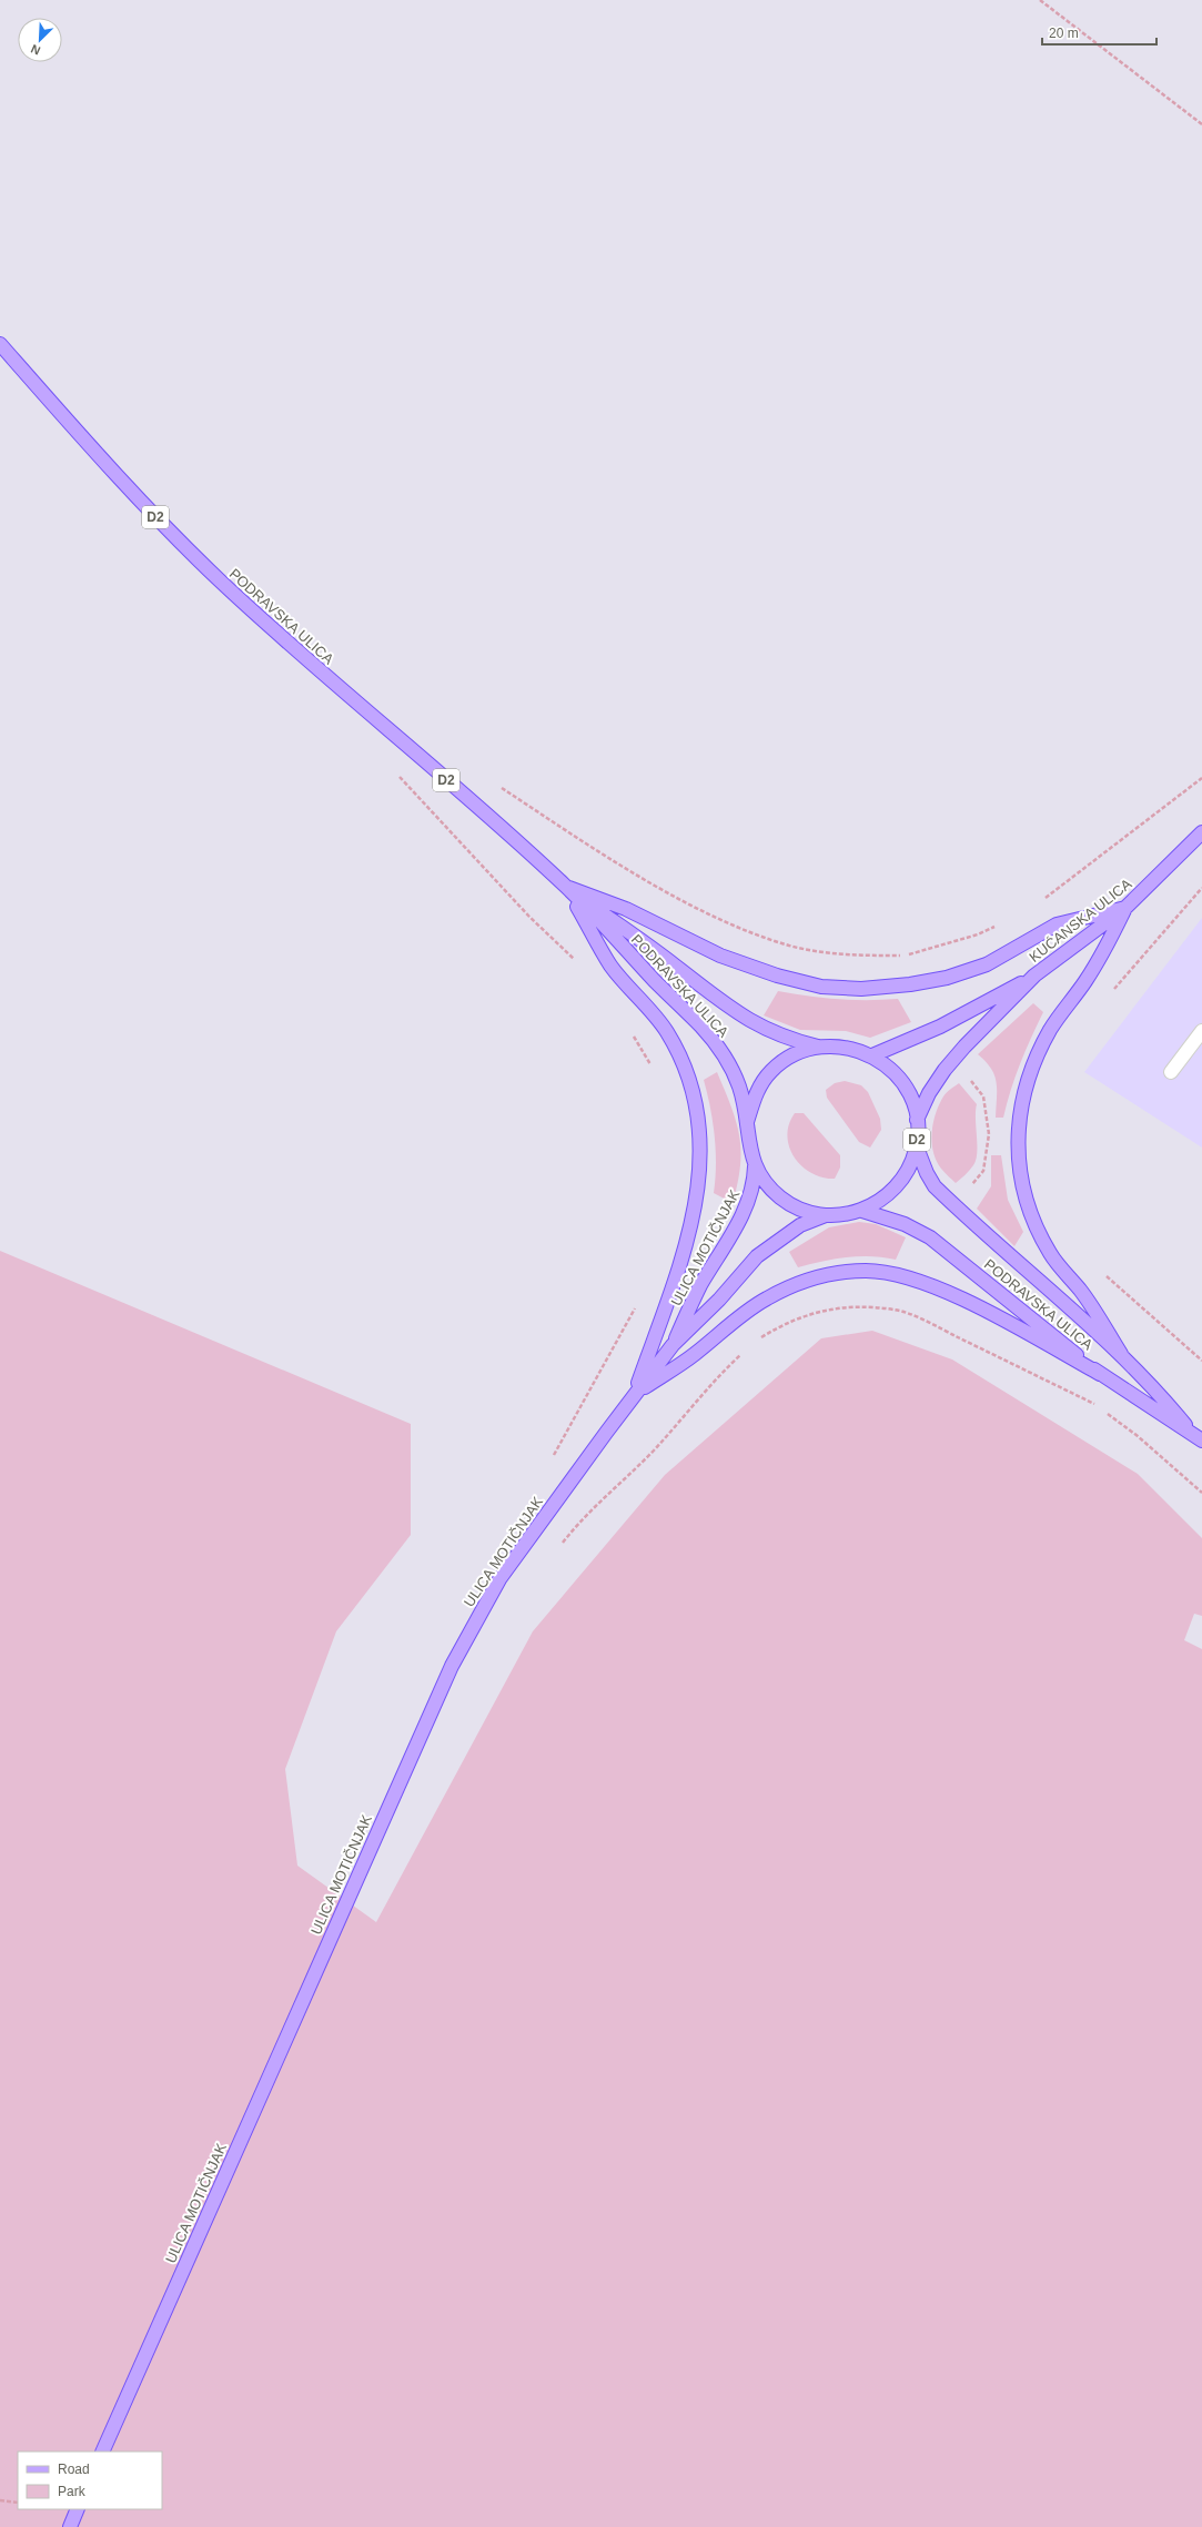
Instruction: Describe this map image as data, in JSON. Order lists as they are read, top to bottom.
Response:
{
  "streets": {
    "main road": [
      "D2",
      "PODRAVSKA ULICA",
      "KUĆANSKA ULICA",
      "ULICA MOTIČNJAK"
    ]
  },
  "crossings": [
    ["D2", "PODRAVSKA ULICA"],
    ["D2", "KUĆANSKA ULICA"],
    ["D2", "ULICA MOTIČNJAK"]
  ],
  "legend": ["Road", "Park"],
  "scale_bar": "20 m",
  "north": "bottom left"
}
